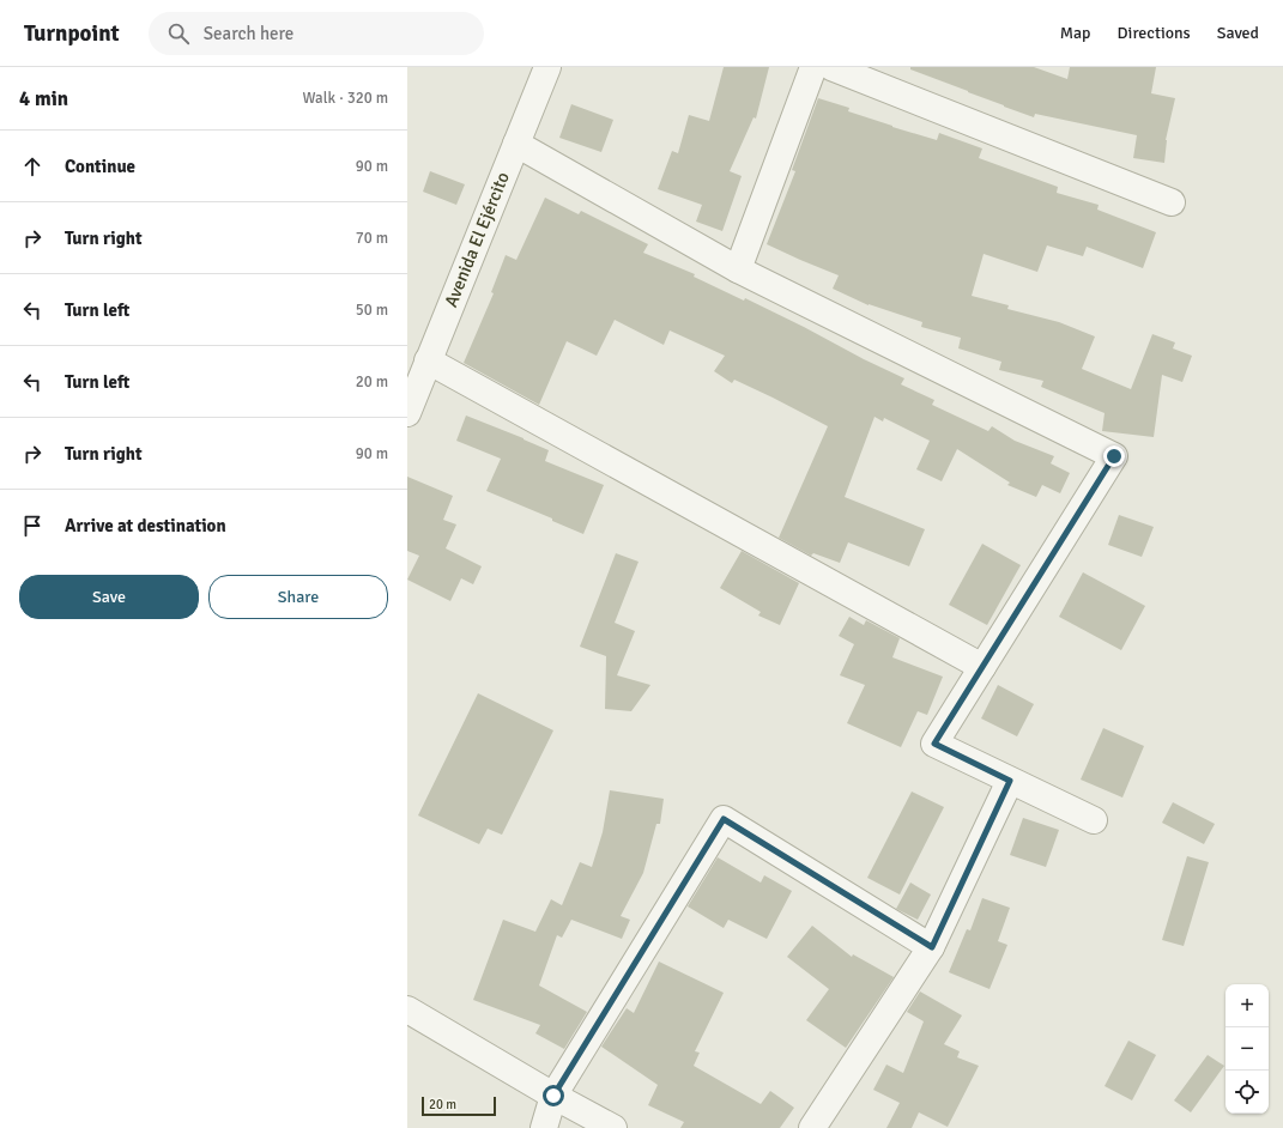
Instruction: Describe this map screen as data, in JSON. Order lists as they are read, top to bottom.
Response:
{
  "streets": {
    "street": ["Avenida El Ejército"]
  },
  "scale_bar": "20 m",
  "page": {
    "header": "Turnpoint",
    "search": "Search here",
    "nav": ["Map", "Directions", "Saved"],
    "heading": ["4 min", "Walk · 320 m"],
    "list": [
      ["Continue", "90 m"],
      ["Turn right", "70 m"],
      ["Turn left", "50 m"],
      ["Turn left", "20 m"],
      ["Turn right", "90 m"],
      "Arrive at destination"
    ],
    "buttons": ["Save", "Share"],
    "map_buttons": ["+", "−"],
    "scale": "20 m"
  }
}
